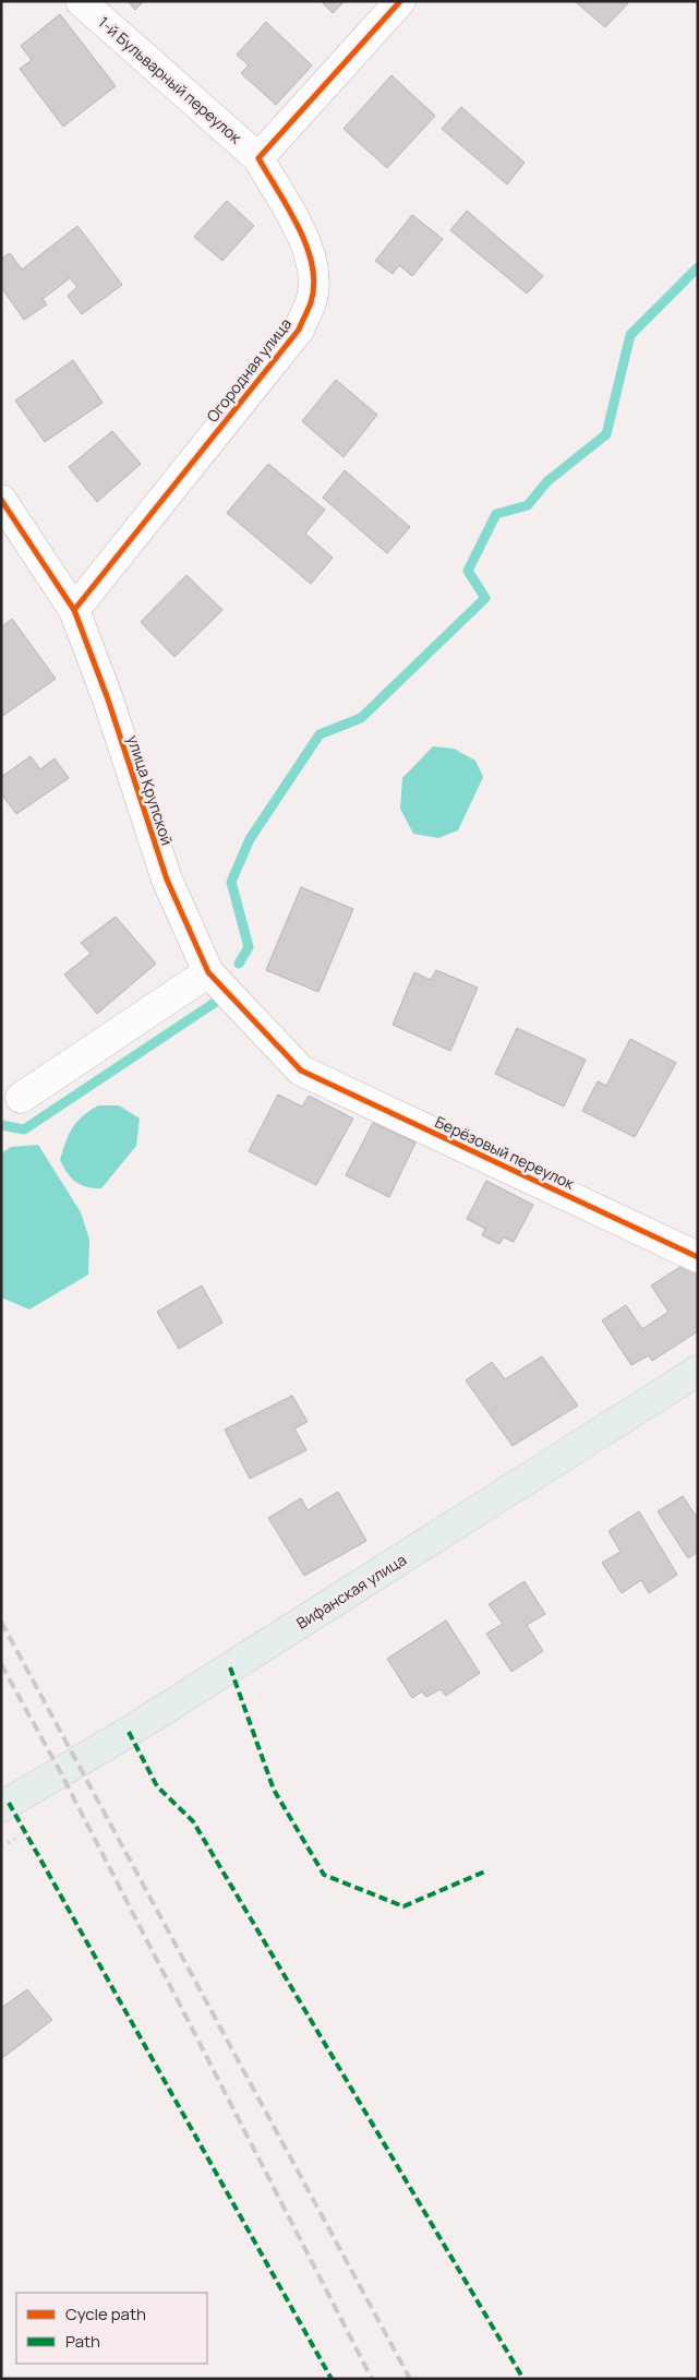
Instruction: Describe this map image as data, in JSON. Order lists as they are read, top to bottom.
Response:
{
  "streets": {
    "main road": ["Вифанская улица"],
    "street": [
      "1-й Бульварный переулок",
      "Огородная улица",
      "улица Крупской",
      "Берёзовый переулок"
    ]
  },
  "crossings": [
    ["1-й Бульварный переулок", "Огородная улица"],
    ["Огородная улица", "улица Крупской"],
    ["улица Крупской", "Берёзовый переулок"]
  ],
  "legend": ["Cycle path", "Path"]
}
